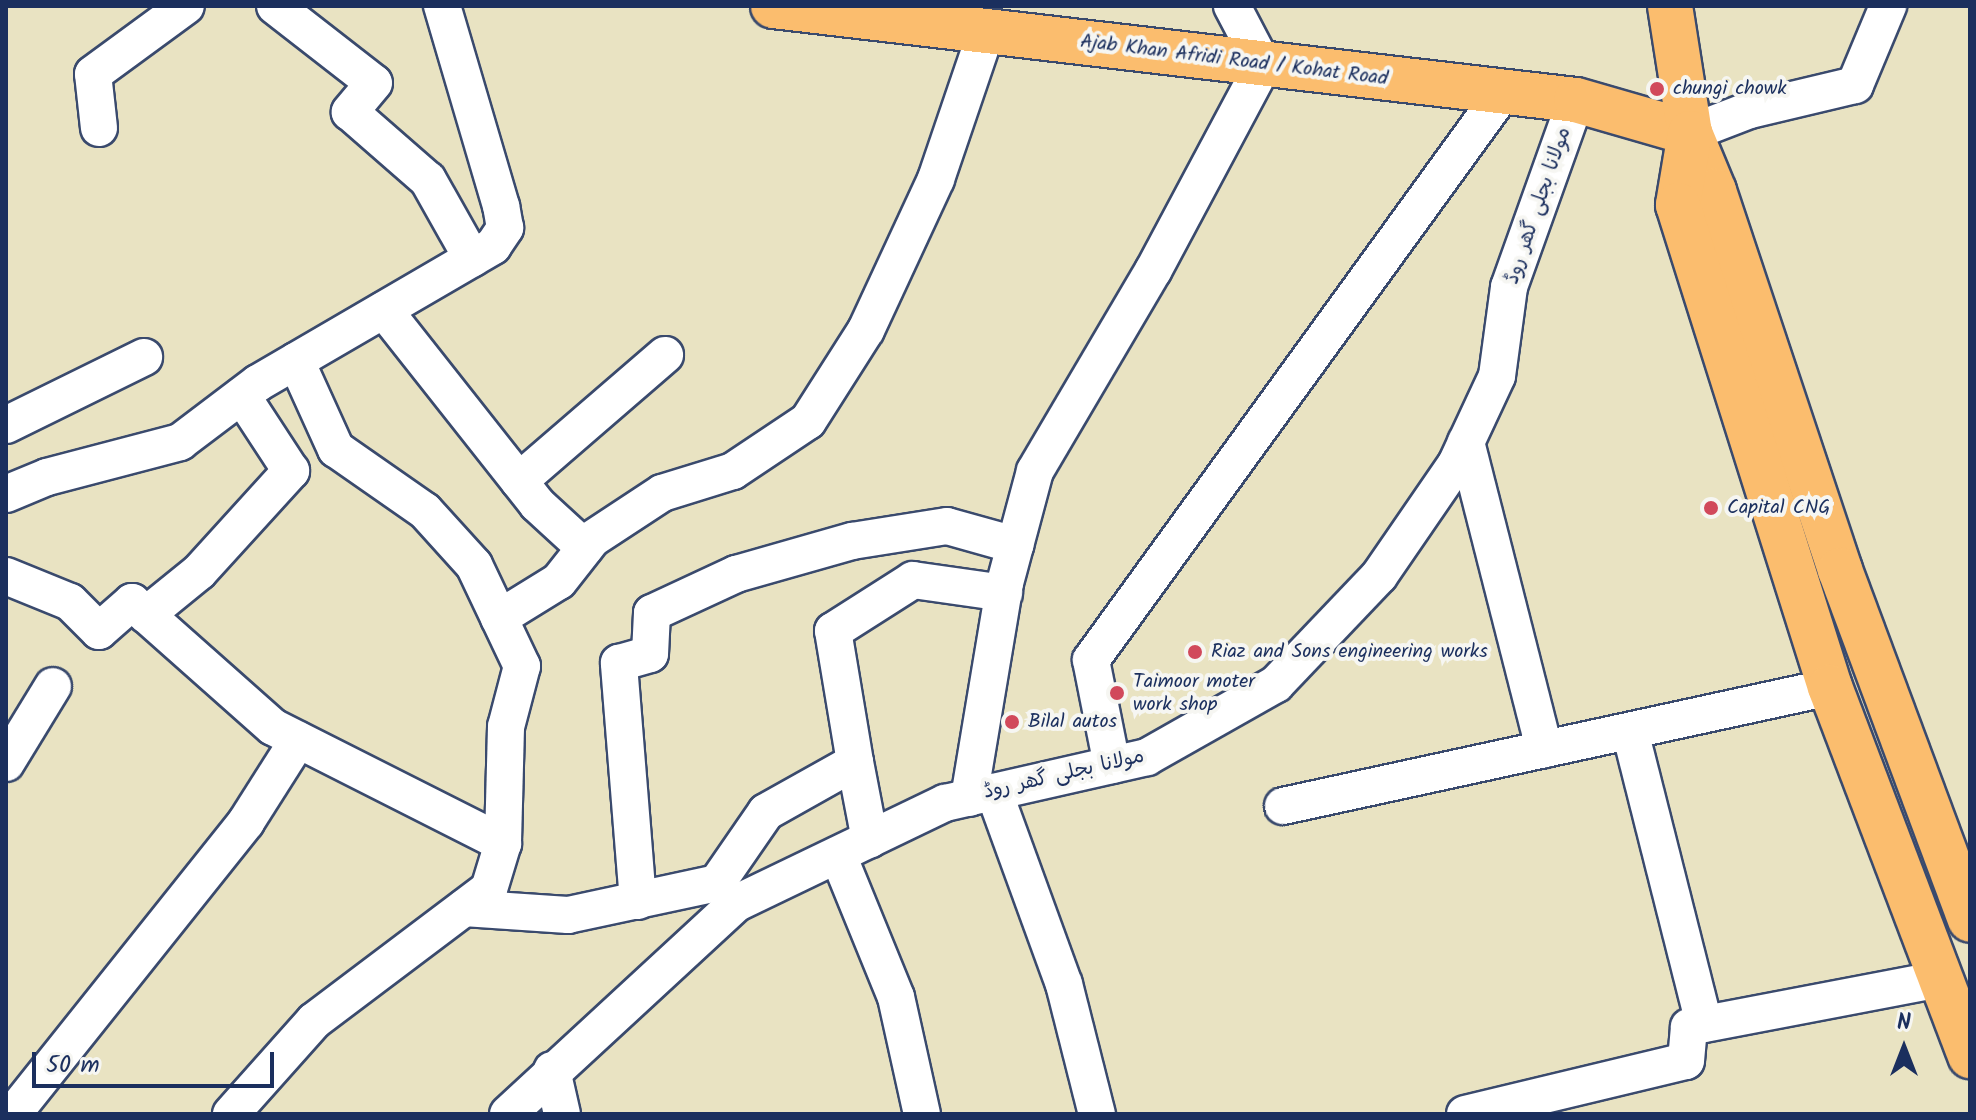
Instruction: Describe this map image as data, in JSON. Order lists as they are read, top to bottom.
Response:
{
  "streets": {
    "main road": ["Ajab Khan Afridi Road / Kohat Road"],
    "street": ["مولانا بجلی گھر روڈ"]
  },
  "crossings": [
    ["Ajab Khan Afridi Road / Kohat Road", "مولانا بجلی گھر روڈ"]
  ],
  "places": [
    "chungi chowk",
    "Capital CNG",
    "Riaz and Sons engineering works",
    "Taimoor moter work shop",
    "Bilal autos"
  ],
  "scale_bar": "50 m",
  "north": "top"
}
